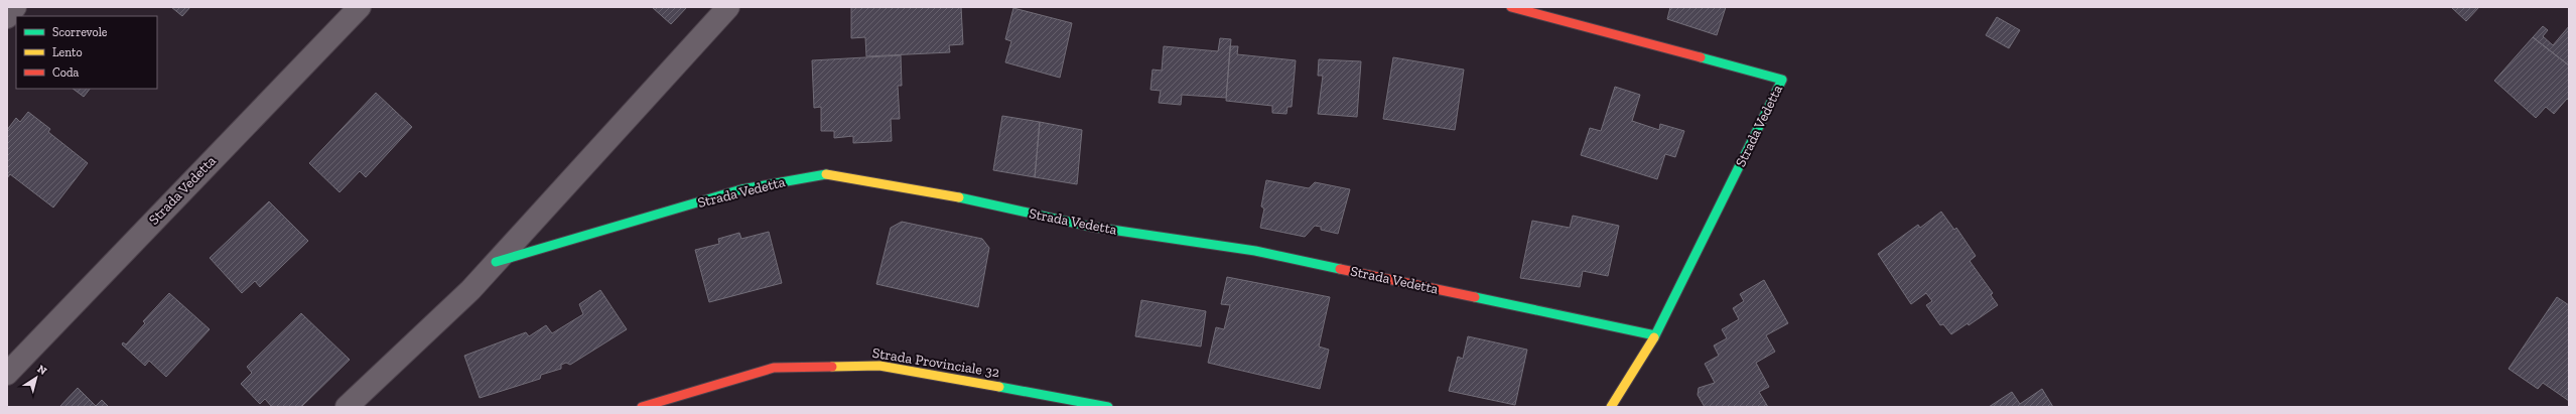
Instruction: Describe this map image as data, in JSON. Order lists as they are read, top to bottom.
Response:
{
  "streets": {
    "street": ["Strada Vedetta", "Strada Provinciale 32"]
  },
  "legend": ["Scorrevole", "Lento", "Coda"],
  "north": "top right"
}
